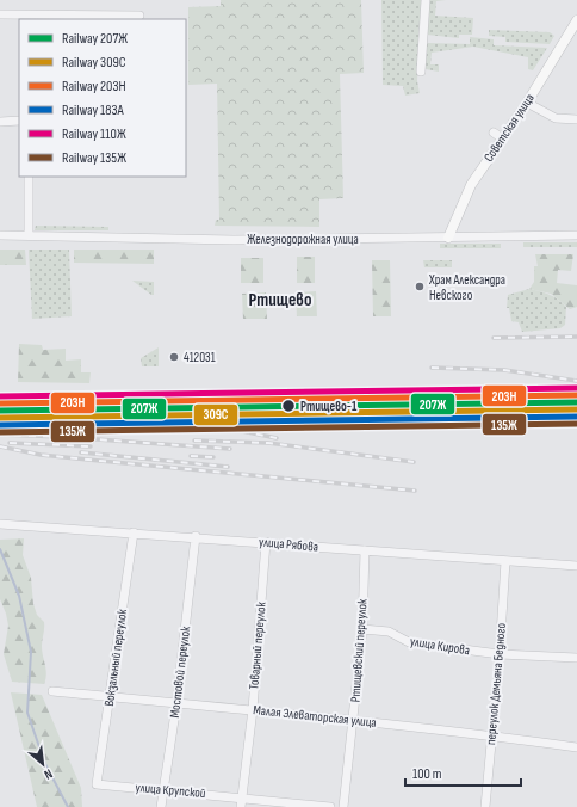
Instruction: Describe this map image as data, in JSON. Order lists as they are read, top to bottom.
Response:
{
  "streets": {
    "main road": ["Советская улица"],
    "street": [
      "Железнодорожная улица",
      "улица Рябова",
      "Товарный переулок",
      "улица Кирова",
      "Ртищевский переулок",
      "Вокзальный переулок",
      "Мостовой переулок",
      "переулок Демьяна Бедного",
      "Малая Элеваторская улица",
      "улица Крупской"
    ]
  },
  "crossings": [
    ["Советская улица", "Железнодорожная улица"],
    ["улица Рябова", "Товарный переулок"],
    ["улица Рябова", "Ртищевский переулок"],
    ["улица Рябова", "Вокзальный переулок"],
    ["улица Рябова", "Мостовой переулок"],
    ["улица Рябова", "переулок Демьяна Бедного"],
    ["Товарный переулок", "Малая Элеваторская улица"],
    ["Товарный переулок", "улица Крупской"],
    ["улица Кирова", "Ртищевский переулок"],
    ["улица Кирова", "переулок Демьяна Бедного"],
    ["Ртищевский переулок", "Малая Элеваторская улица"],
    ["Вокзальный переулок", "Малая Элеваторская улица"],
    ["Вокзальный переулок", "улица Крупской"],
    ["Мостовой переулок", "Малая Элеваторская улица"],
    ["Мостовой переулок", "улица Крупской"],
    ["переулок Демьяна Бедного", "Малая Элеваторская улица"]
  ],
  "districts": ["Ртищево"],
  "places": ["Храм Александра Невского", "412031", "Ртищево-1"],
  "lines": [
    "rail line 110Ж",
    "rail line 203Н",
    "rail line 207Ж",
    "rail line 309С",
    "rail line 183А",
    "rail line 135Ж"
  ],
  "legend": [
    "Railway 207Ж",
    "Railway 309С",
    "Railway 203Н",
    "Railway 183А",
    "Railway 110Ж",
    "Railway 135Ж"
  ],
  "scale_bar": "100 m",
  "north": "bottom right"
}
